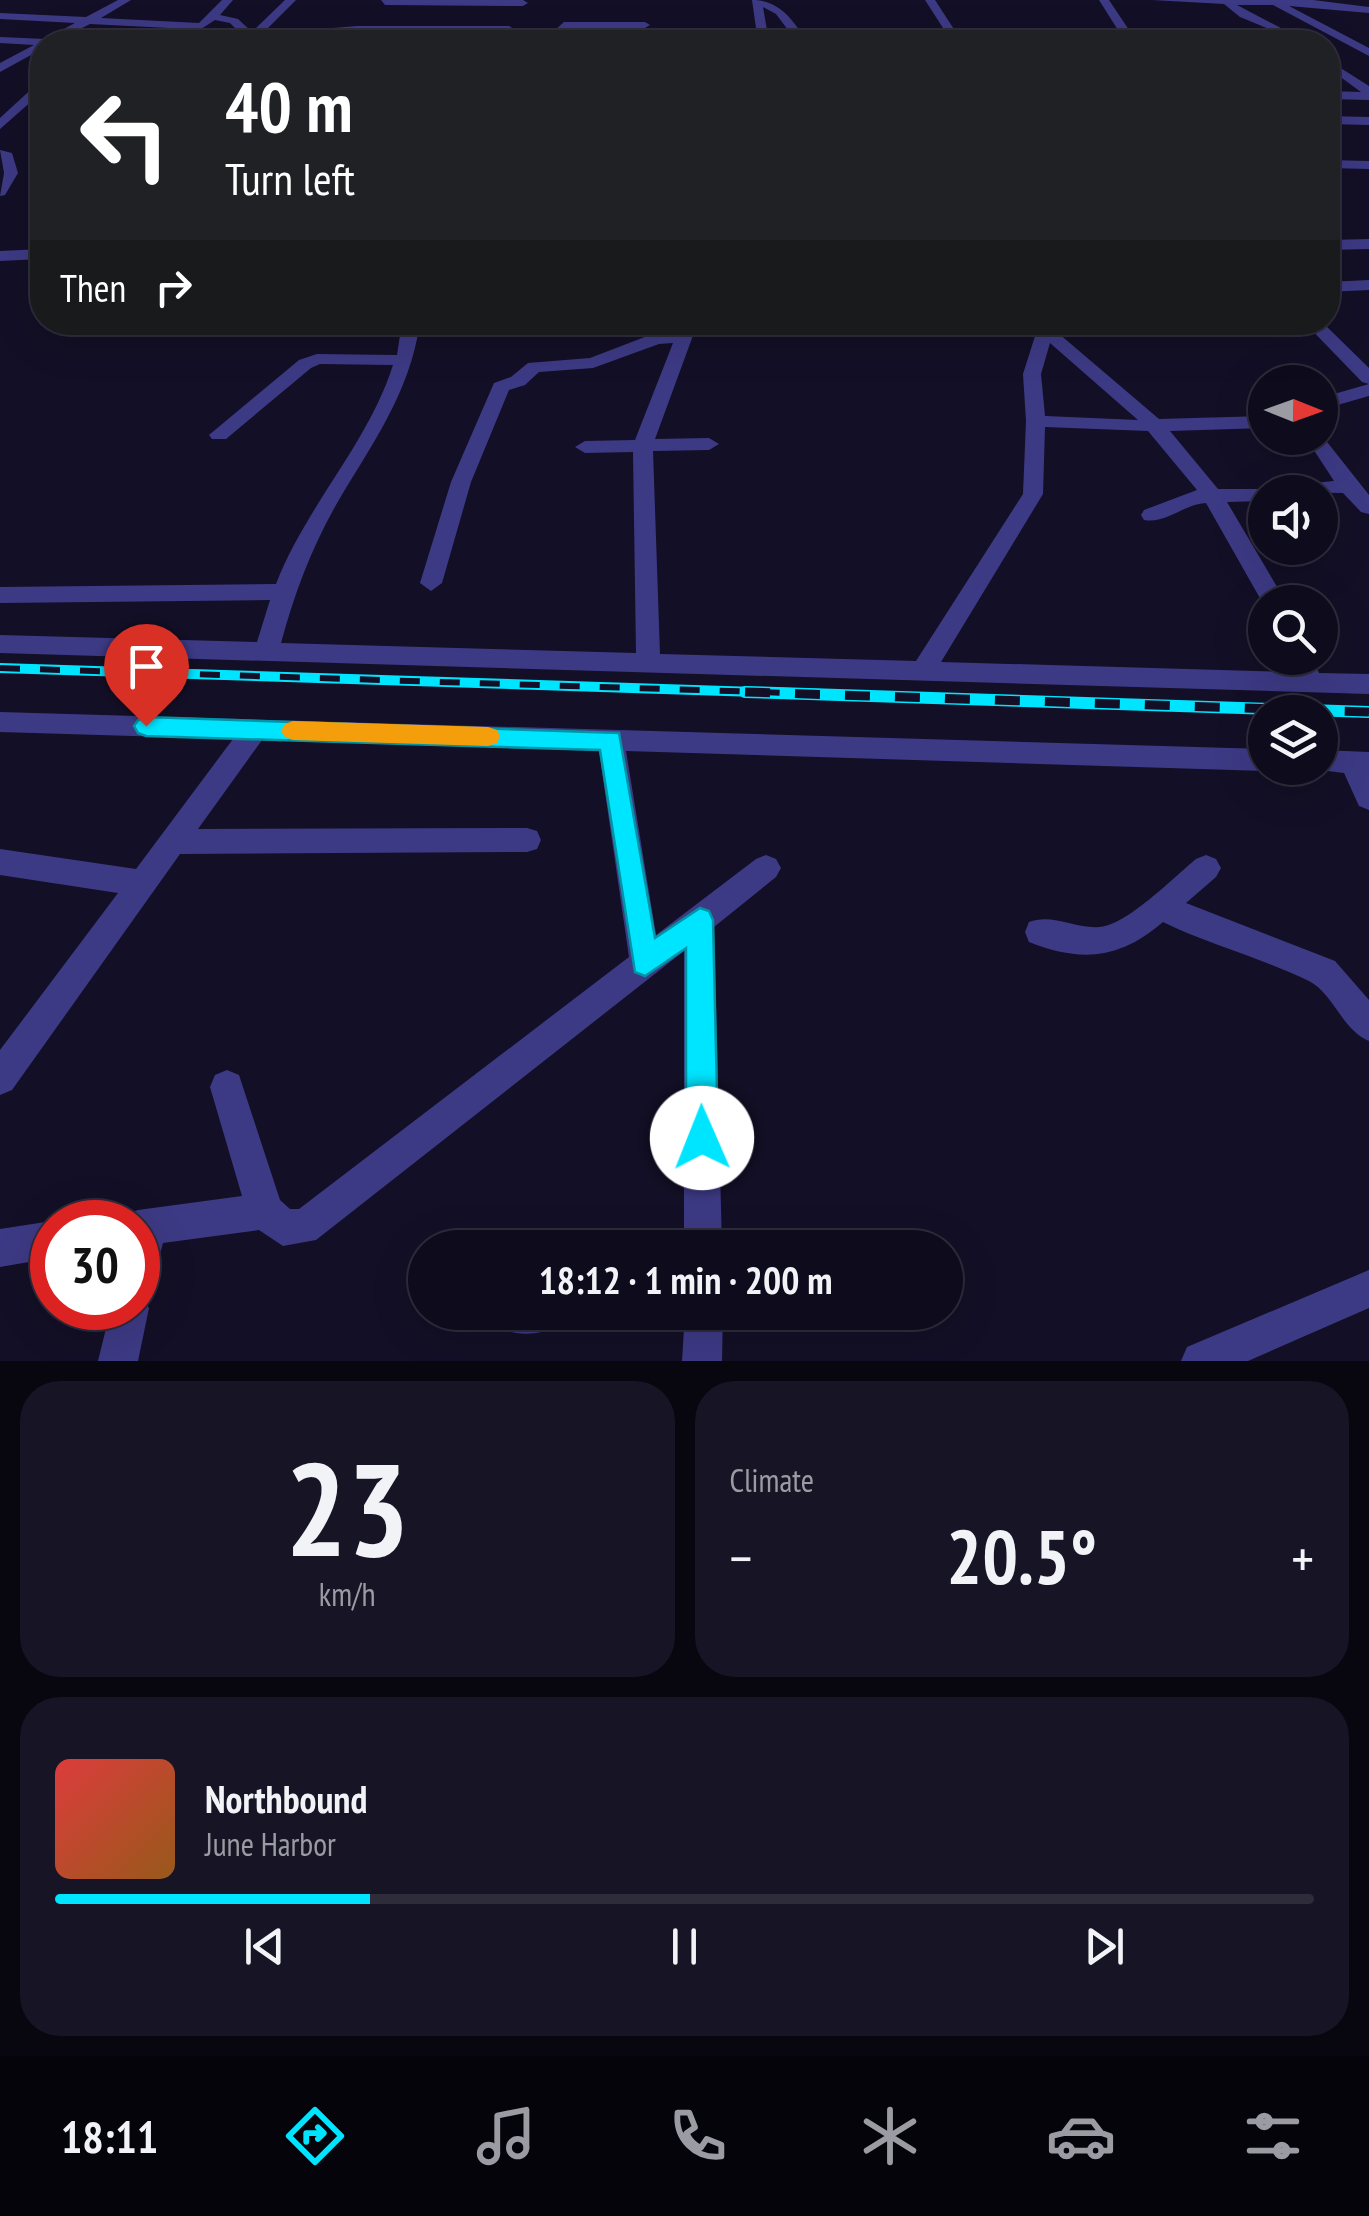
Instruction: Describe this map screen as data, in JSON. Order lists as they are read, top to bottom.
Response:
{
  "north": "right",
  "page": {
    "turn": ["40 m", "Turn left"],
    "then": "Then",
    "limit": "30",
    "trip": "18:12 · 1 min · 200 m",
    "tile": [
      ["23", "km/h"],
      "Climate"
    ],
    "heat": ["−", "20.5°", "+"],
    "song": ["Northbound", "June Harbor"],
    "tabs": "18:11"
  }
}
